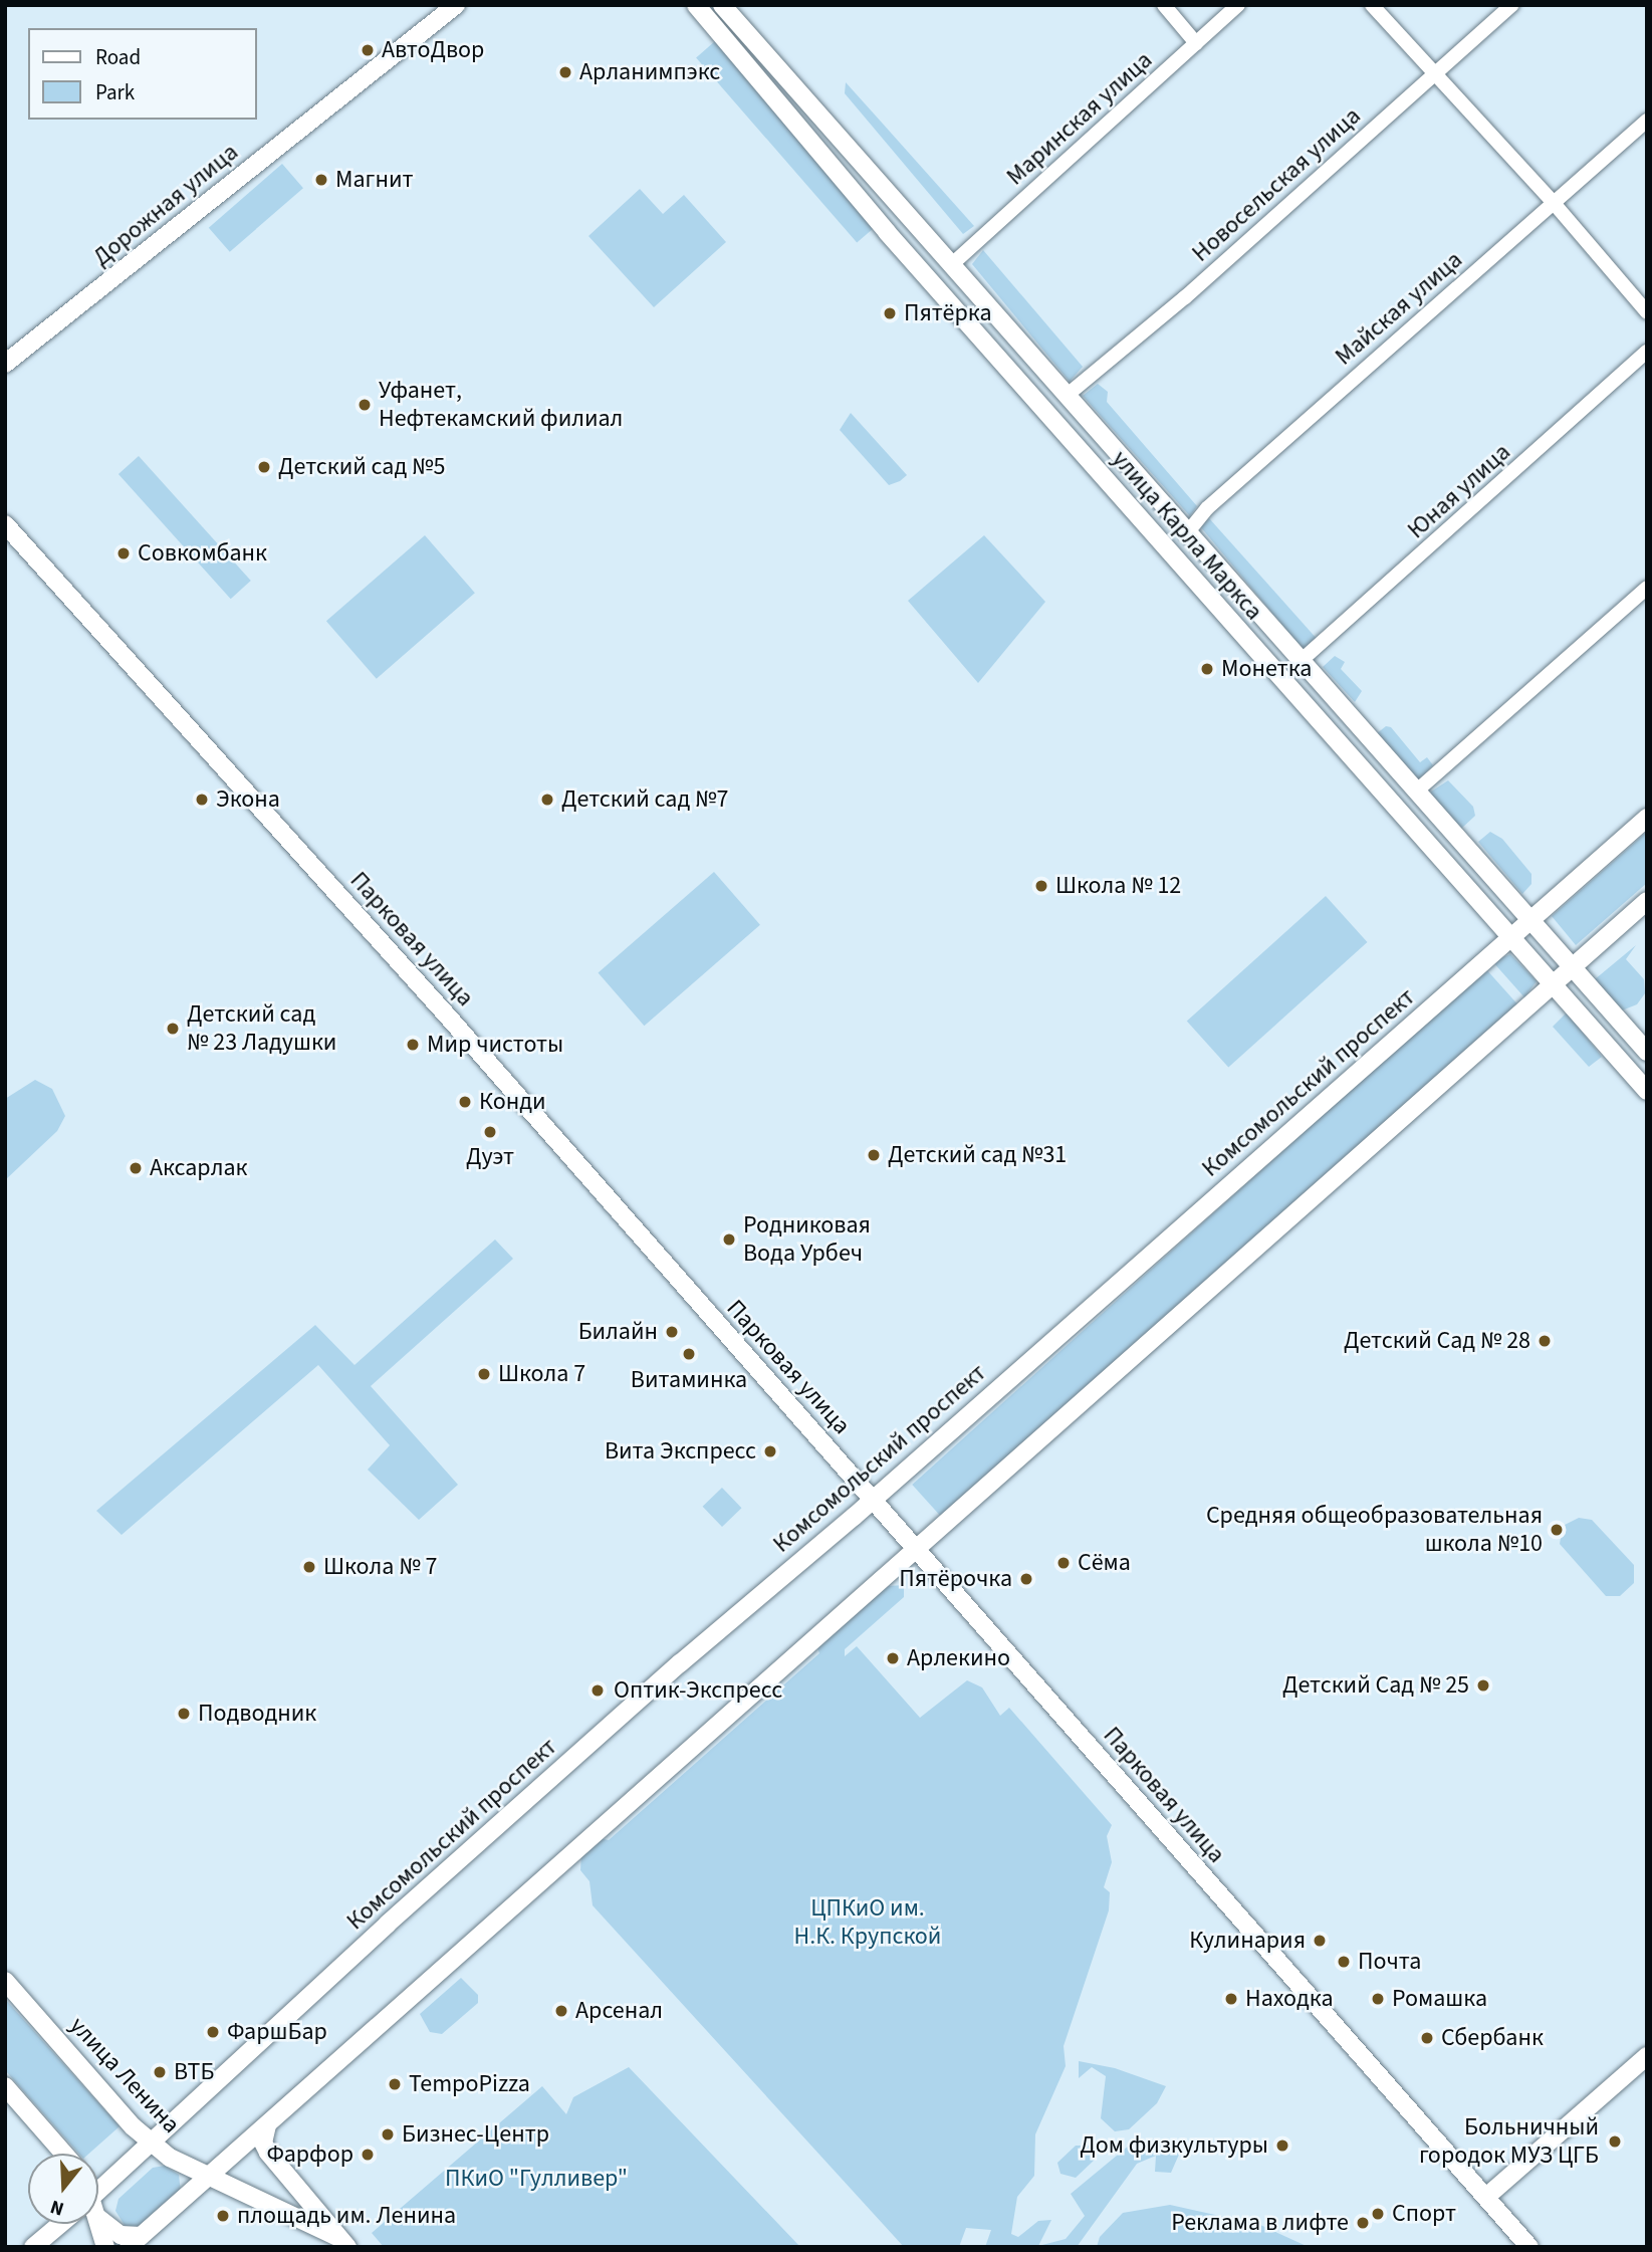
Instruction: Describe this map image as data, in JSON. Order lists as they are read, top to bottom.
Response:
{
  "streets": {
    "main road": [
      "Дорожная улица",
      "улица Карла Маркса",
      "Парковая улица",
      "Комсомольский проспект",
      "улица Ленина"
    ],
    "street": [
      "Маринская улица",
      "Новосельская улица",
      "Майская улица",
      "Юная улица"
    ]
  },
  "crossings": [
    ["Маринская улица", "улица Карла Маркса"],
    ["Новосельская улица", "улица Карла Маркса"],
    ["Майская улица", "улица Карла Маркса"],
    ["Юная улица", "улица Карла Маркса"],
    ["улица Карла Маркса", "Комсомольский проспект"],
    ["Парковая улица", "Комсомольский проспект"],
    ["Комсомольский проспект", "улица Ленина"]
  ],
  "parks": ["ЦПКиО им. Н.К. Крупской", "ПКиО \"Гулливер\""],
  "places": [
    "АвтоДвор",
    "Арланимпэкс",
    "Магнит",
    "Пятёрка",
    "Уфанет, Нефтекамский филиал",
    "Детский сад №5",
    "Совкомбанк",
    "Монетка",
    "Экона",
    "Детский сад №7",
    "Школа № 12",
    "Детский сад № 23 Ладушки",
    "Мир чистоты",
    "Конди",
    "Дуэт",
    "Детский сад №31",
    "Аксарлак",
    "Родниковая Вода Урбеч",
    "Билайн",
    "Детский Сад № 28",
    "Витаминка",
    "Школа 7",
    "Вита Экспресс",
    "Средняя общеобразовательная школа №10",
    "Сёма",
    "Школа № 7",
    "Пятёрочка",
    "Арлекино",
    "Детский Сад № 25",
    "Оптик-Экспресс",
    "Подводник",
    "Кулинария",
    "Почта",
    "Находка",
    "Ромашка",
    "Арсенал",
    "ФаршБар",
    "Сбербанк",
    "ВТБ",
    "TempoPizza",
    "Бизнес-Центр",
    "Больничный городок МУЗ ЦГБ",
    "Дом физкультуры",
    "Фарфор",
    "Спорт",
    "площадь им. Ленина",
    "Реклама в лифте"
  ],
  "legend": ["Road", "Park"],
  "north": "bottom"
}
